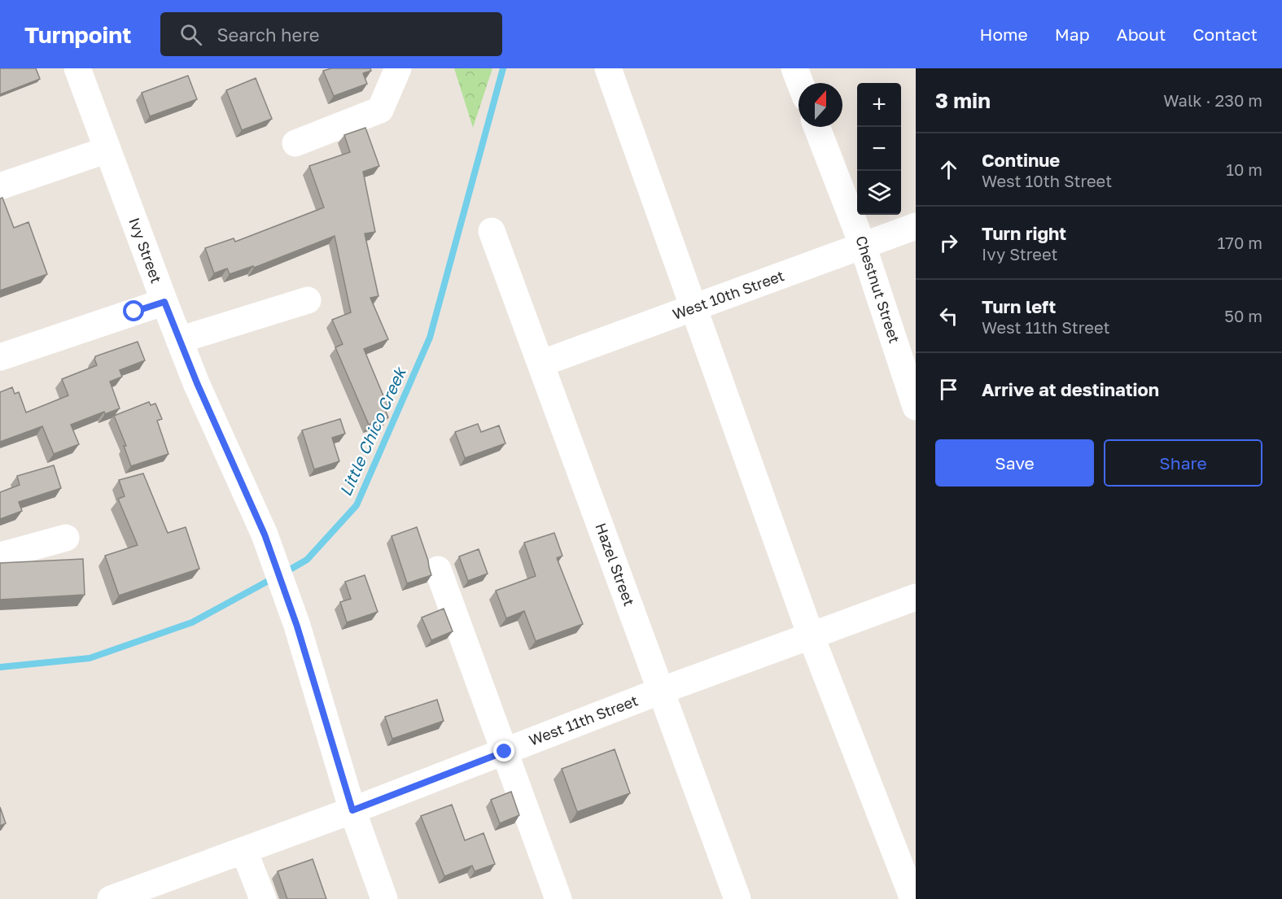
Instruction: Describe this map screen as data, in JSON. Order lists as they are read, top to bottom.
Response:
{
  "streets": {
    "street": [
      "Ivy Street",
      "Chestnut Street",
      "West 10th Street",
      "Hazel Street",
      "West 11th Street"
    ]
  },
  "crossings": [
    ["Ivy Street", "West 11th Street"],
    ["Chestnut Street", "West 10th Street"],
    ["West 10th Street", "Hazel Street"],
    ["Hazel Street", "West 11th Street"]
  ],
  "water": ["Little Chico Creek"],
  "north": "top",
  "page": {
    "header": "Turnpoint",
    "search": "Search here",
    "nav": [
      "Home",
      "Map",
      "About",
      "Contact"
    ],
    "heading": ["3 min", "Walk · 230 m"],
    "map_buttons": ["+", "−"],
    "list": [
      ["Continue", "West 10th Street", "10 m"],
      ["Turn right", "Ivy Street", "170 m"],
      ["Turn left", "West 11th Street", "50 m"],
      "Arrive at destination"
    ],
    "buttons": ["Save", "Share"]
  }
}
